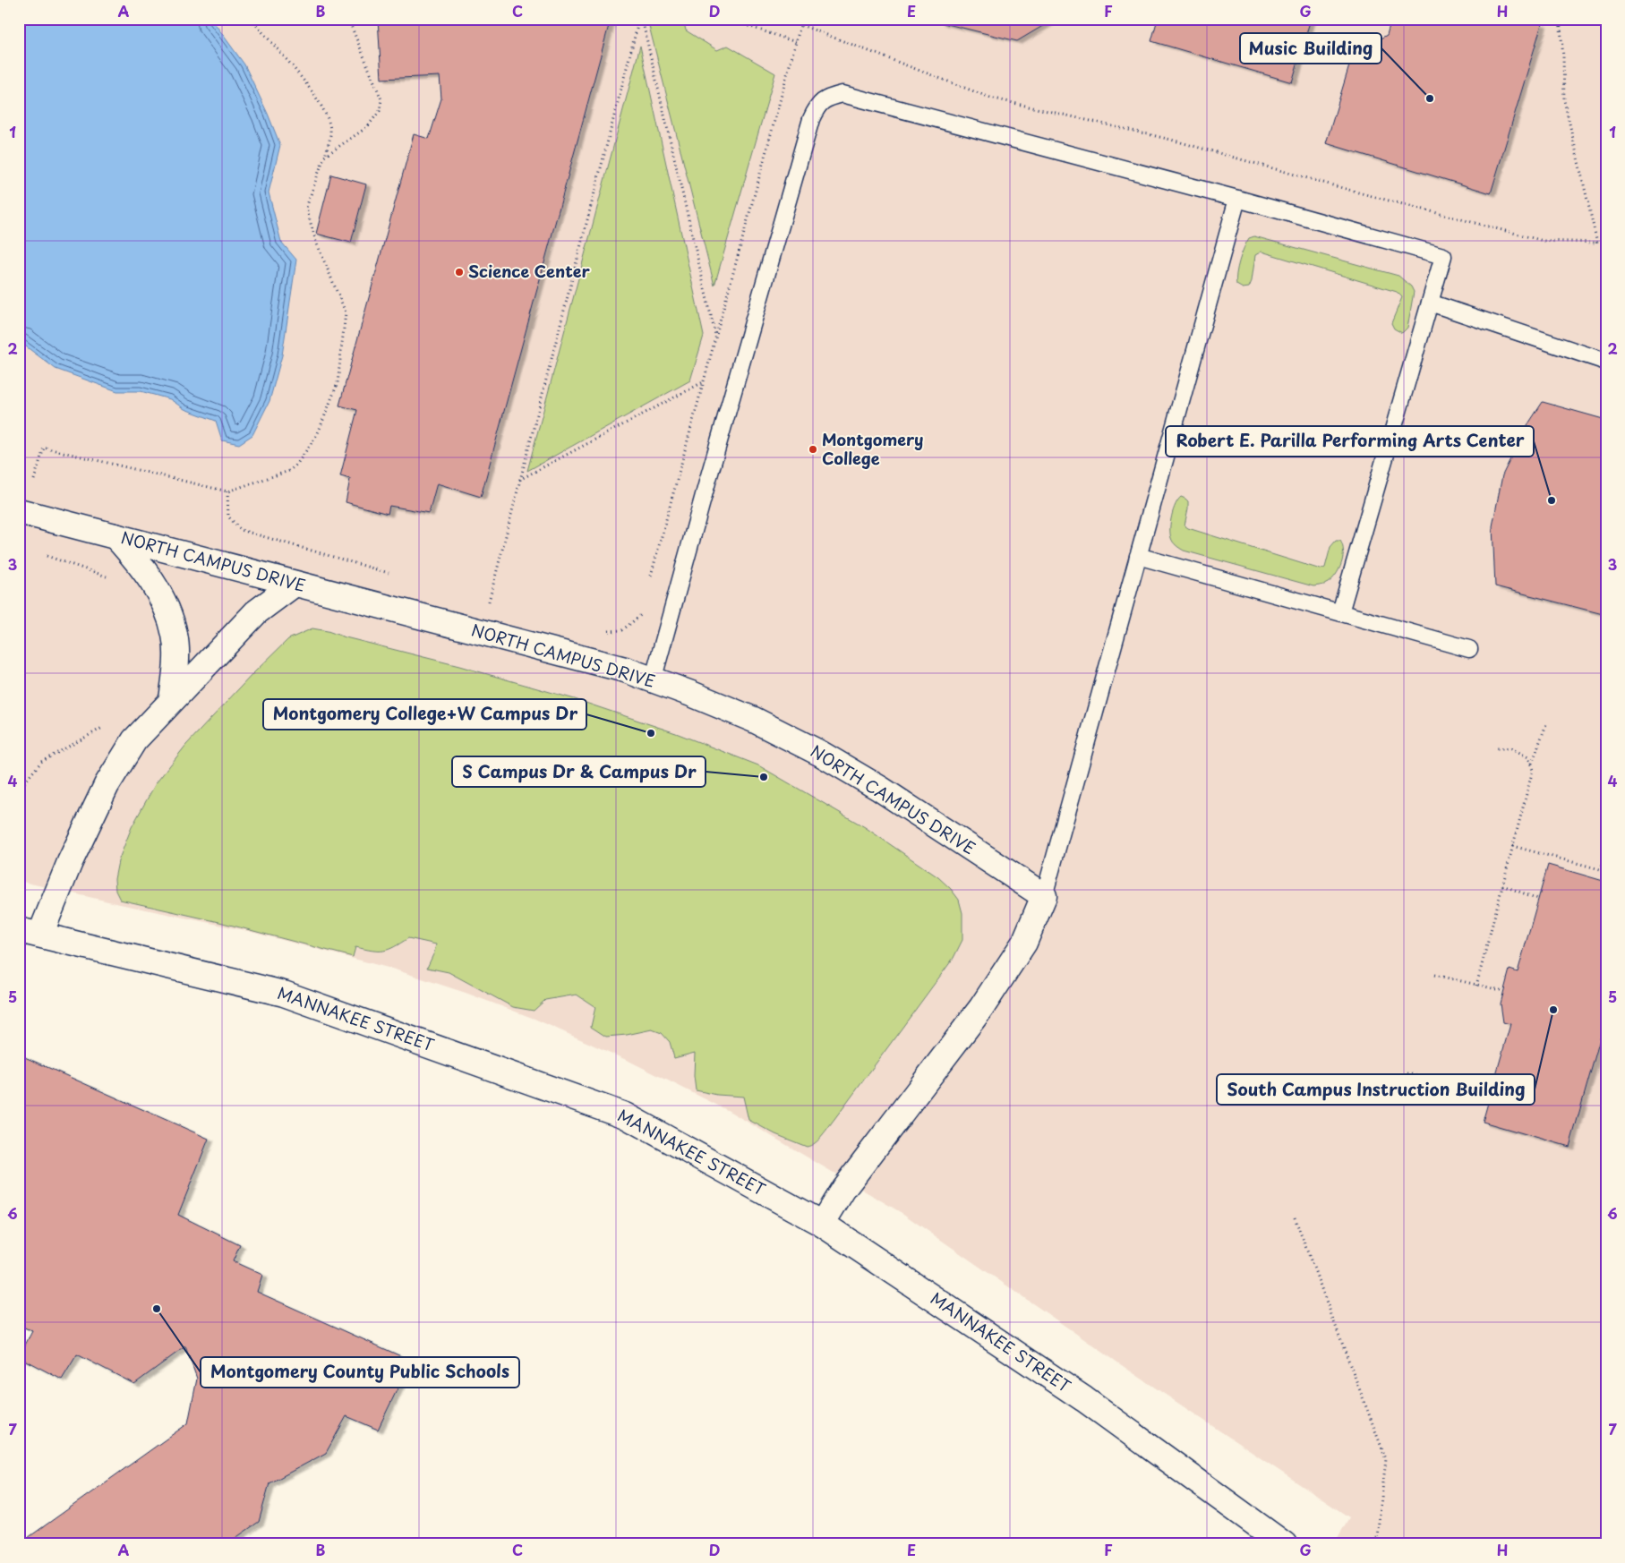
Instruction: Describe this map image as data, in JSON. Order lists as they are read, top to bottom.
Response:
{
  "streets": {
    "street": ["NORTH CAMPUS DRIVE", "MANNAKEE STREET"]
  },
  "places": [
    "Music Building",
    "Science Center",
    "Montgomery College",
    "Robert E. Parilla Performing Arts Center",
    "Montgomery College+W Campus Dr",
    "S Campus Dr & Campus Dr",
    "South Campus Instruction Building",
    "Montgomery County Public Schools"
  ],
  "grid": {
    "columns": [
      "A",
      "B",
      "C",
      "D",
      "E",
      "F",
      "G",
      "H"
    ],
    "rows": [
      "1",
      "2",
      "3",
      "4",
      "5",
      "6",
      "7"
    ]
  }
}
